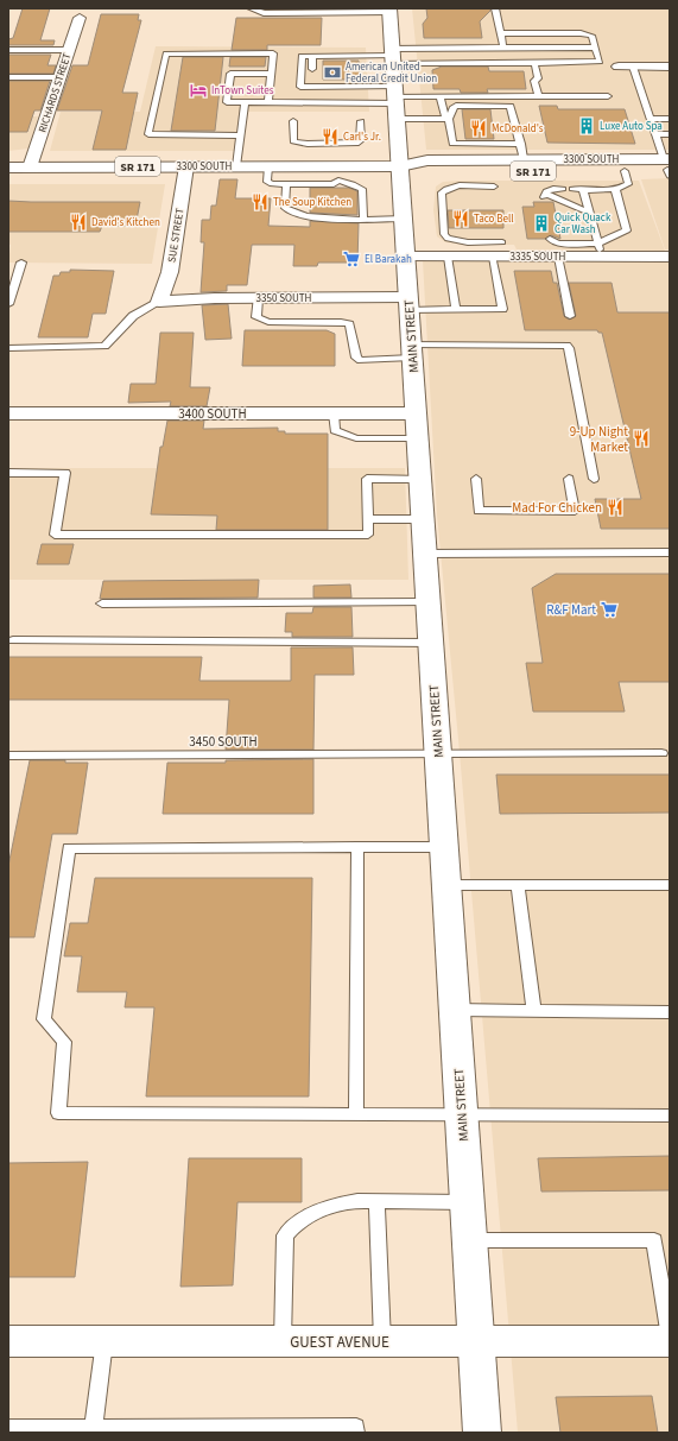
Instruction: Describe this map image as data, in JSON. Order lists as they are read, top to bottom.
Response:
{
  "streets": {
    "street": [
      "RICHARDS STREET",
      "3300 SOUTH",
      "SR 171",
      "SUE STREET",
      "3335 SOUTH",
      "3350 SOUTH",
      "MAIN STREET",
      "3400 SOUTH",
      "GUEST AVENUE"
    ],
    "lane": ["3450 SOUTH"]
  },
  "crossings": [
    ["RICHARDS STREET", "3300 SOUTH"],
    ["3300 SOUTH", "SUE STREET"],
    ["3300 SOUTH", "MAIN STREET"],
    ["SUE STREET", "3350 SOUTH"],
    ["3335 SOUTH", "MAIN STREET"],
    ["3350 SOUTH", "MAIN STREET"],
    ["MAIN STREET", "3400 SOUTH"],
    ["MAIN STREET", "3450 SOUTH"],
    ["MAIN STREET", "GUEST AVENUE"]
  ],
  "places": {
    "bank": ["American United Federal Credit Union"],
    "hotel": ["InTown Suites"],
    "building": ["Luxe Auto Spa", "Quick Quack Car Wash"],
    "restaurant": [
      "McDonald's",
      "Carl's Jr.",
      "The Soup Kitchen",
      "Taco Bell",
      "David's Kitchen",
      "9-Up Night Market",
      "Mad For Chicken"
    ],
    "supermarket": ["El Barakah", "R&F Mart"]
  }
}
